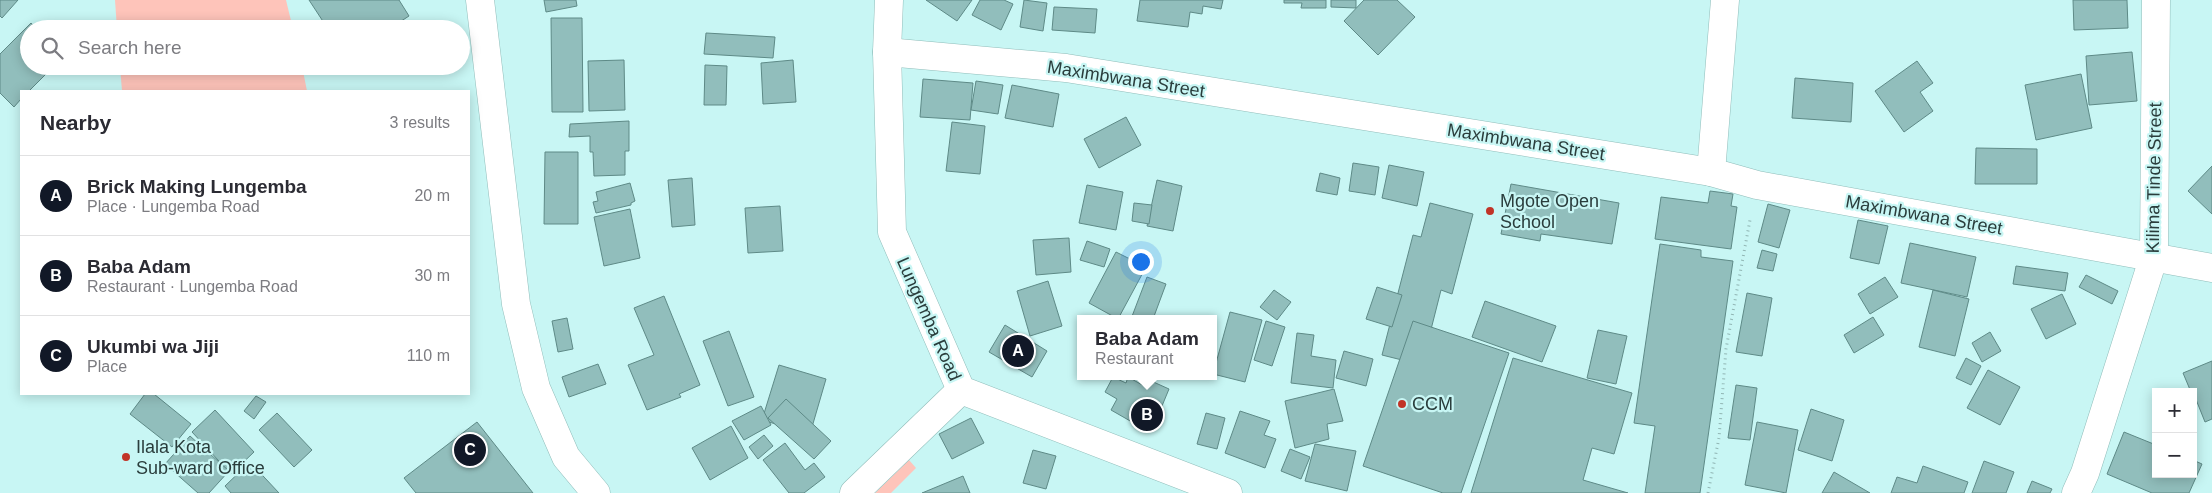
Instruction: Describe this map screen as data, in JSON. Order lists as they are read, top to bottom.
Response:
{
  "streets": {
    "street": ["Maximbwana Street", "Kilima Tinde Street", "Lungemba Road"]
  },
  "crossings": [
    ["Maximbwana Street", "Kilima Tinde Street"],
    ["Maximbwana Street", "Lungemba Road"]
  ],
  "places": ["Mgote Open School", "CCM", "Ilala Kota Sub-ward Office"],
  "page": {
    "search": "Search here",
    "heading": ["Nearby", "3 results"],
    "list": [
      {
        "mark": "A",
        "name": "Brick Making Lungemba",
        "note": "Place · Lungemba Road",
        "value": "20 m"
      },
      {
        "mark": "B",
        "name": "Baba Adam",
        "note": "Restaurant · Lungemba Road",
        "value": "30 m"
      },
      {
        "mark": "C",
        "name": "Ukumbi wa Jiji",
        "note": "Place",
        "value": "110 m"
      }
    ],
    "popup": ["Baba Adam", "Restaurant"],
    "pins": ["A", "B", "C"],
    "map_buttons": ["+", "−"]
  }
}
